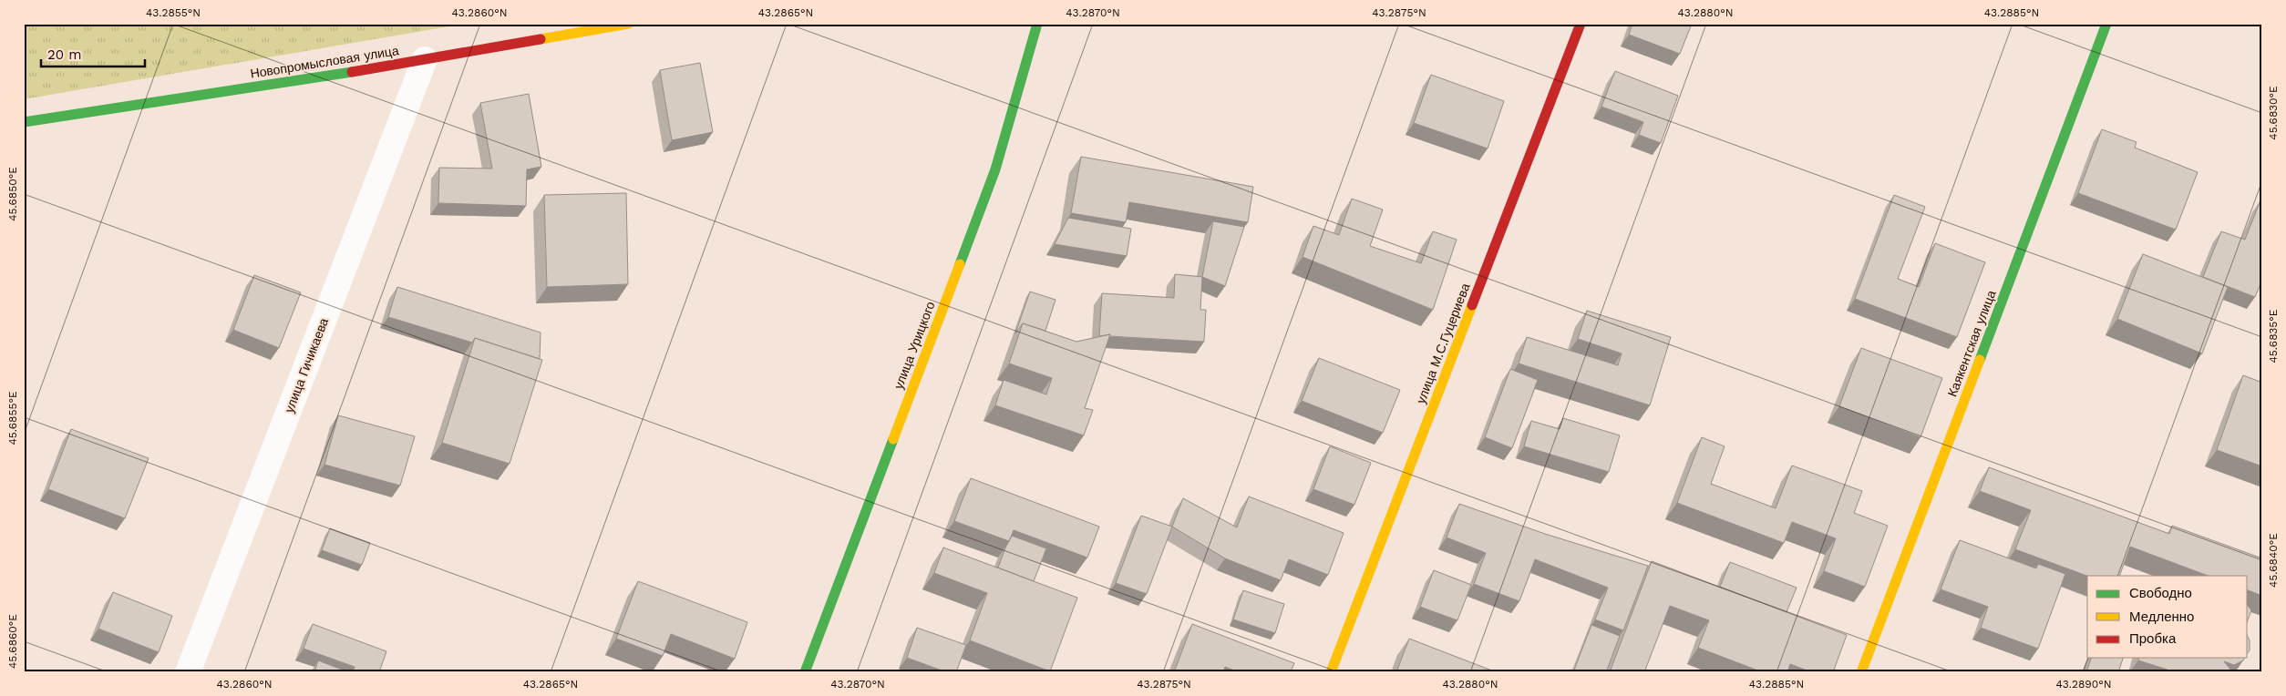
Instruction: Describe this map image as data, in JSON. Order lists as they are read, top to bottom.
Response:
{
  "streets": {
    "street": [
      "Новопромысловая улица",
      "улица М.С.Гуцериева",
      "Каякентская улица",
      "улица Урицкого",
      "улица Гичикаева"
    ]
  },
  "crossings": [
    ["Новопромысловая улица", "улица Гичикаева"]
  ],
  "legend": ["Свободно", "Медленно", "Пробка"],
  "scale_bar": "20 m",
  "coordinates": [
    "43.2855°N",
    "43.2860°N",
    "43.2865°N",
    "43.2870°N",
    "43.2875°N",
    "43.2880°N",
    "43.2885°N",
    "45.6830°E",
    "45.6850°E",
    "45.6835°E",
    "45.6855°E",
    "45.6840°E",
    "45.6860°E",
    "43.2890°N"
  ]
}
